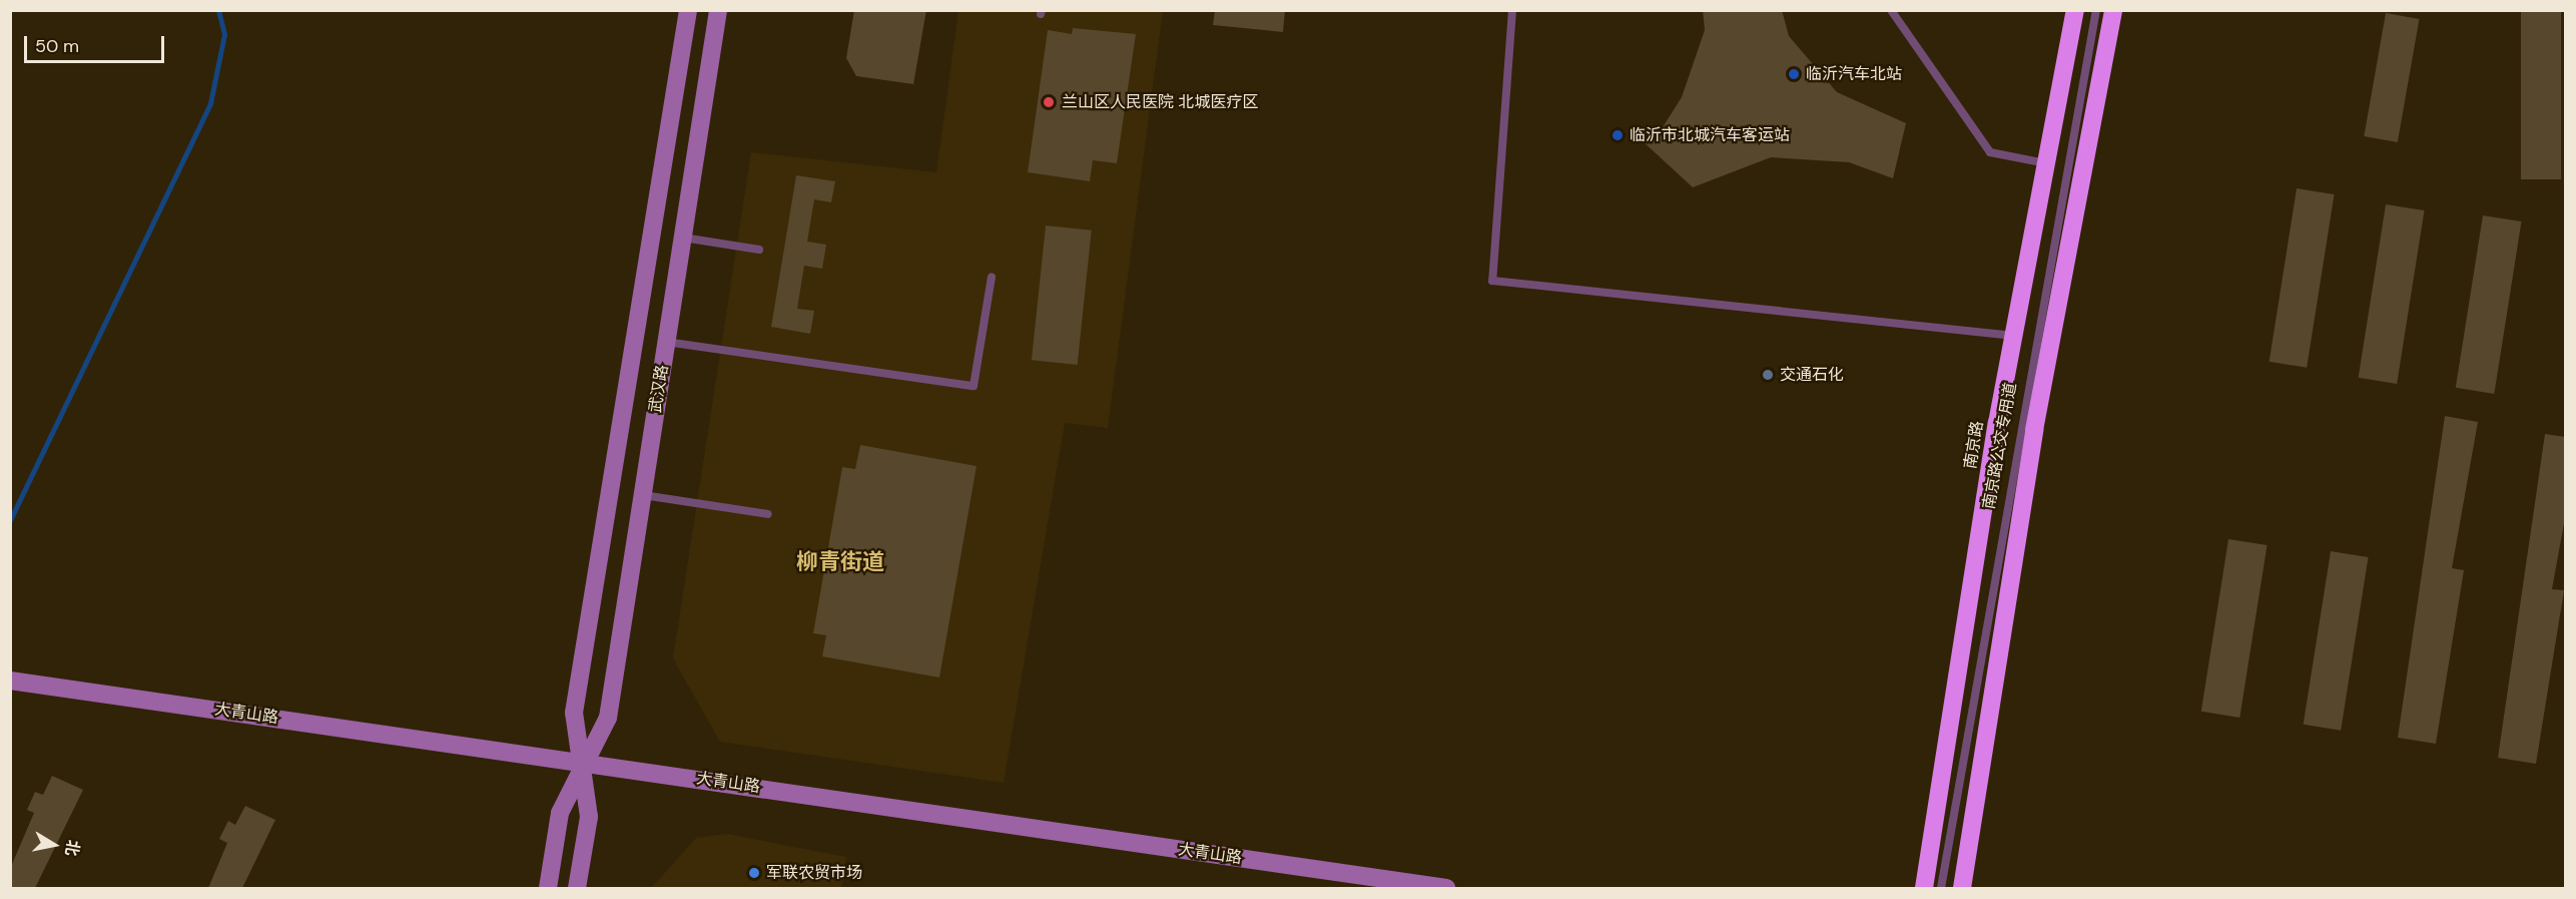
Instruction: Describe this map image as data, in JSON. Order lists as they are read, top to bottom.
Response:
{
  "streets": {
    "highway": ["南京路"],
    "main road": ["武汉路", "大青山路"],
    "lane": ["南京路公交专用道"]
  },
  "crossings": [
    ["武汉路", "大青山路"]
  ],
  "districts": ["柳青街道"],
  "places": [
    "临沂汽车北站",
    "兰山区人民医院 北城医疗区",
    "临沂市北城汽车客运站",
    "交通石化",
    "军联农贸市场"
  ],
  "scale_bar": "50 m",
  "north": "right"
}
